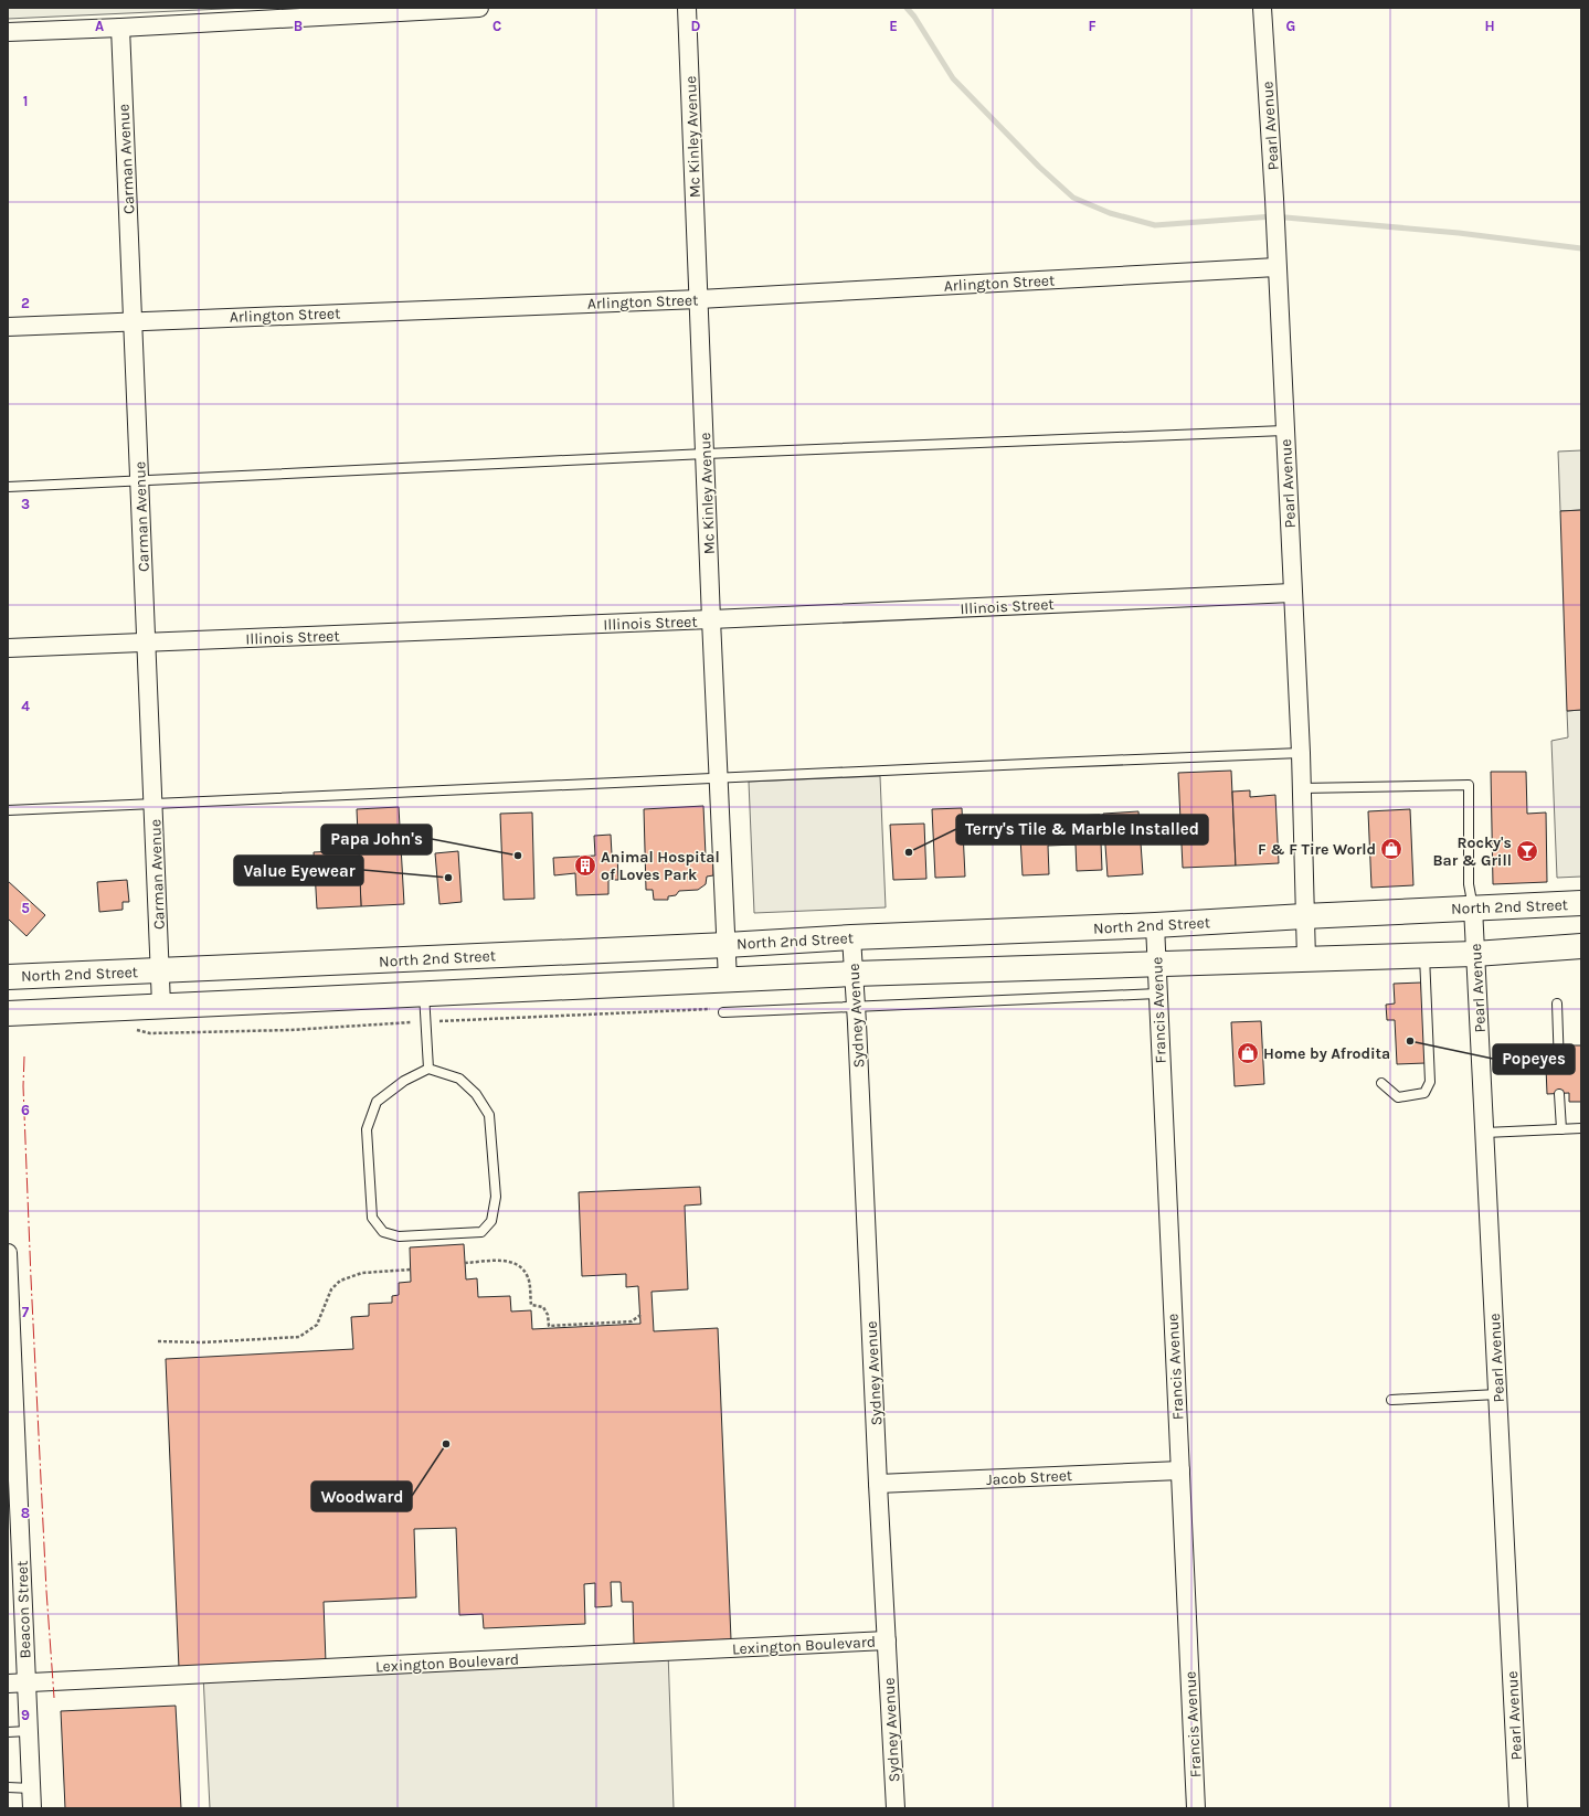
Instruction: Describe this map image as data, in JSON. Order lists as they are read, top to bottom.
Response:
{
  "streets": {
    "main road": ["North 2nd Street"],
    "street": [
      "Pearl Avenue",
      "Mc Kinley Avenue",
      "Carman Avenue",
      "Arlington Street",
      "Illinois Street",
      "Francis Avenue",
      "Sydney Avenue",
      "Jacob Street",
      "Beacon Street",
      "Lexington Boulevard"
    ]
  },
  "crossings": [
    ["Pearl Avenue", "Arlington Street"],
    ["Pearl Avenue", "Illinois Street"],
    ["Pearl Avenue", "North 2nd Street"],
    ["Mc Kinley Avenue", "Arlington Street"],
    ["Mc Kinley Avenue", "Illinois Street"],
    ["Mc Kinley Avenue", "North 2nd Street"],
    ["Carman Avenue", "Arlington Street"],
    ["Carman Avenue", "Illinois Street"],
    ["Carman Avenue", "North 2nd Street"],
    ["North 2nd Street", "Francis Avenue"],
    ["North 2nd Street", "Sydney Avenue"],
    ["Francis Avenue", "Jacob Street"],
    ["Sydney Avenue", "Jacob Street"],
    ["Sydney Avenue", "Lexington Boulevard"],
    ["Beacon Street", "Lexington Boulevard"]
  ],
  "places": {
    "shop": ["F & F Tire World", "Home by Afrodita"],
    "bar": ["Rocky's Bar & Grill"],
    "other": [
      "Terry's Tile & Marble Installed",
      "Papa John's",
      "Value Eyewear",
      "Popeyes",
      "Woodward"
    ],
    "building": ["Animal Hospital of Loves Park"]
  },
  "grid": {
    "columns": [
      "A",
      "B",
      "C",
      "D",
      "E",
      "F",
      "G",
      "H"
    ],
    "rows": [
      "1",
      "2",
      "3",
      "4",
      "5",
      "6",
      "7",
      "8",
      "9"
    ]
  }
}
